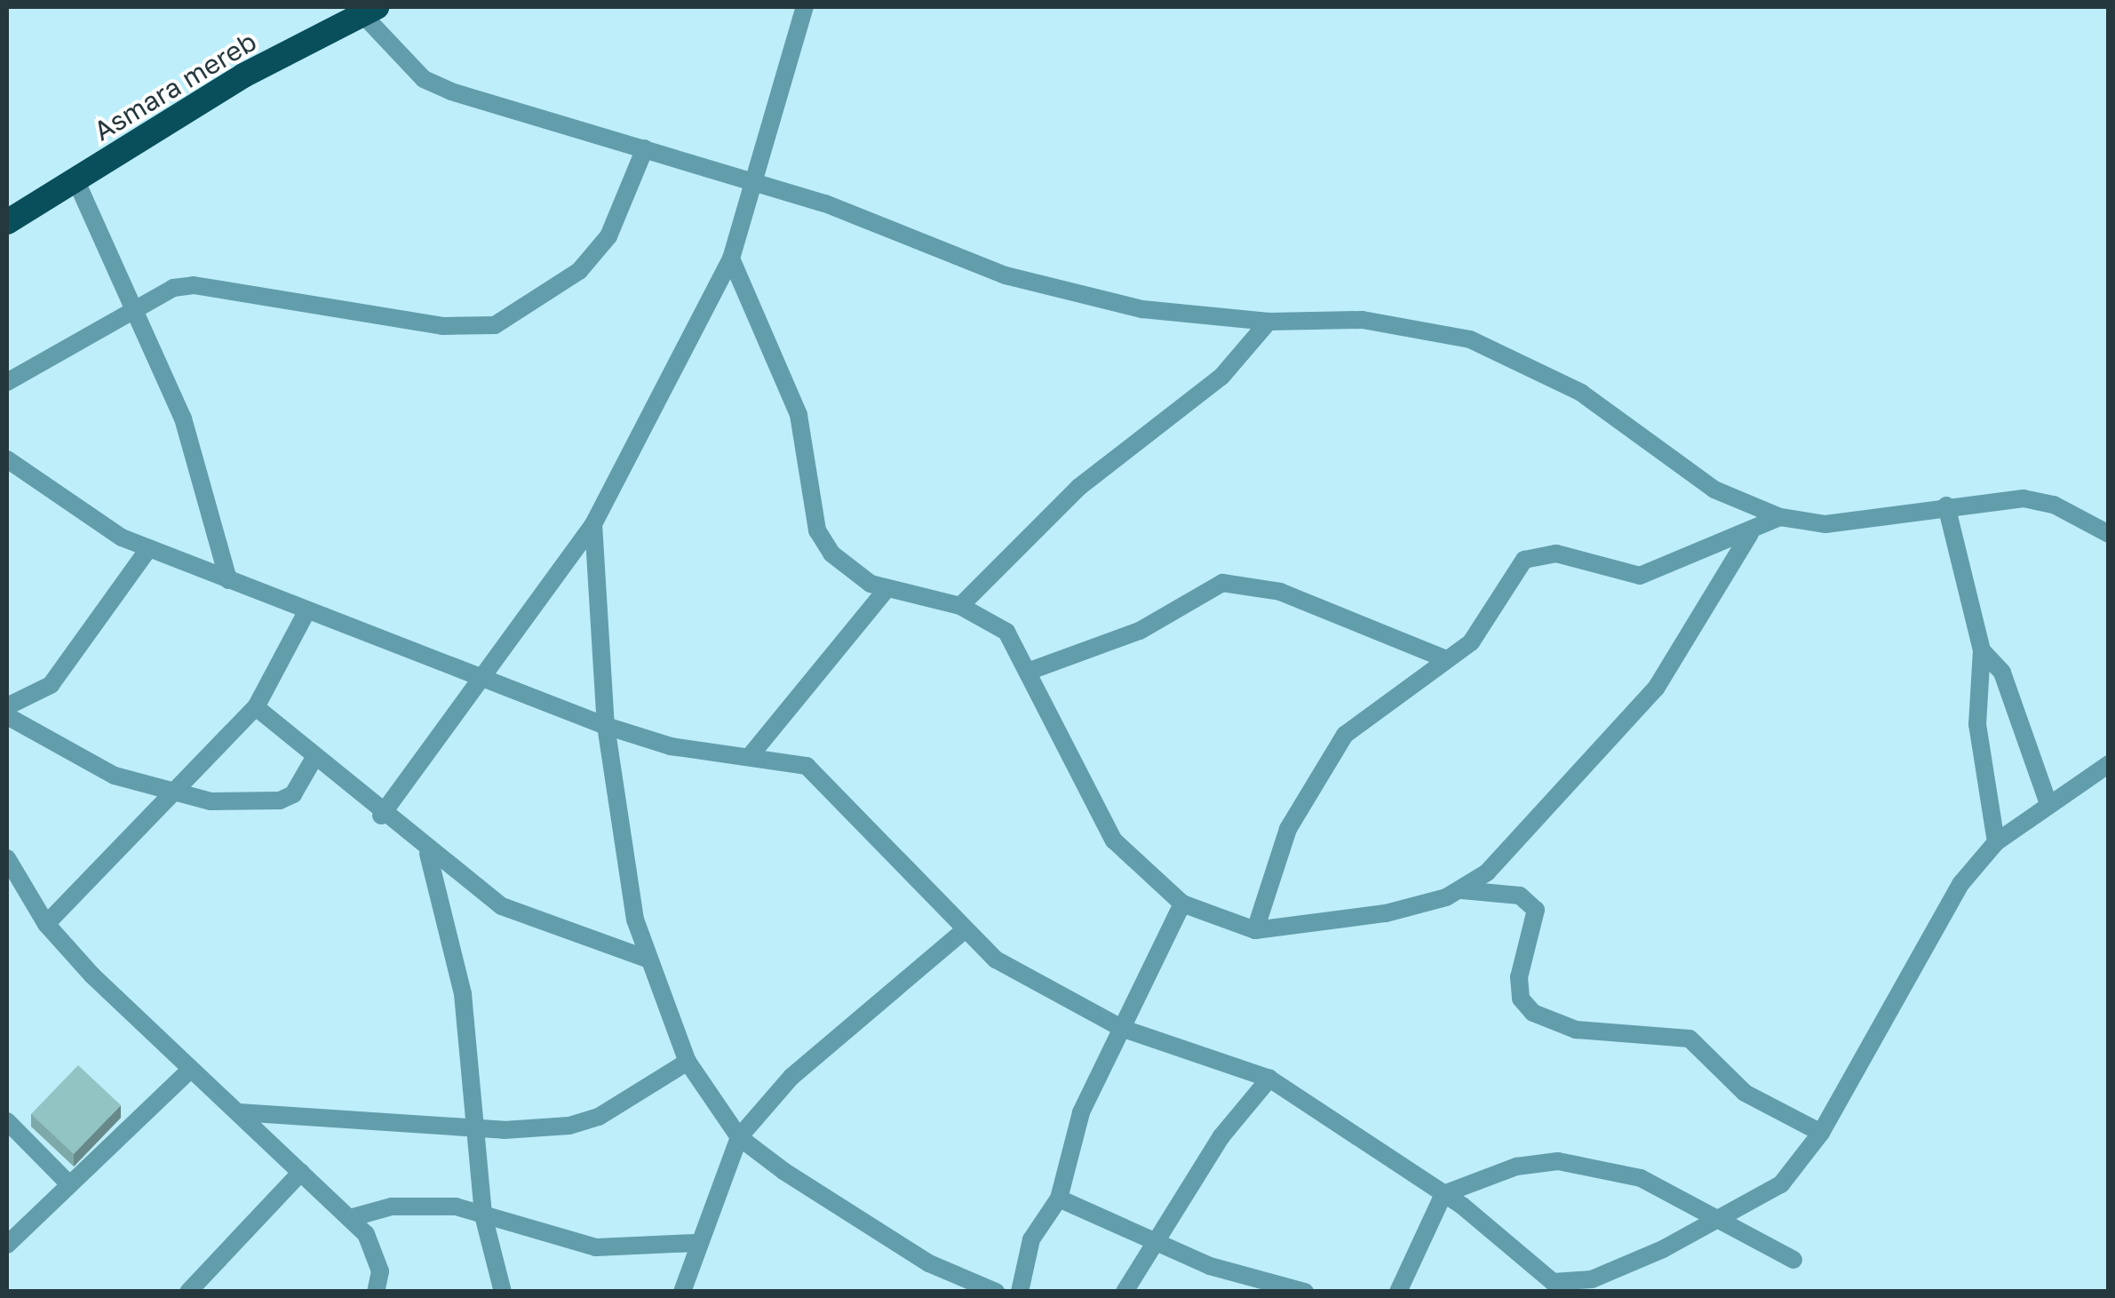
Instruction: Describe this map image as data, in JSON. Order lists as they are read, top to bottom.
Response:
{
  "streets": {
    "highway": ["Asmara mereb"]
  }
}
